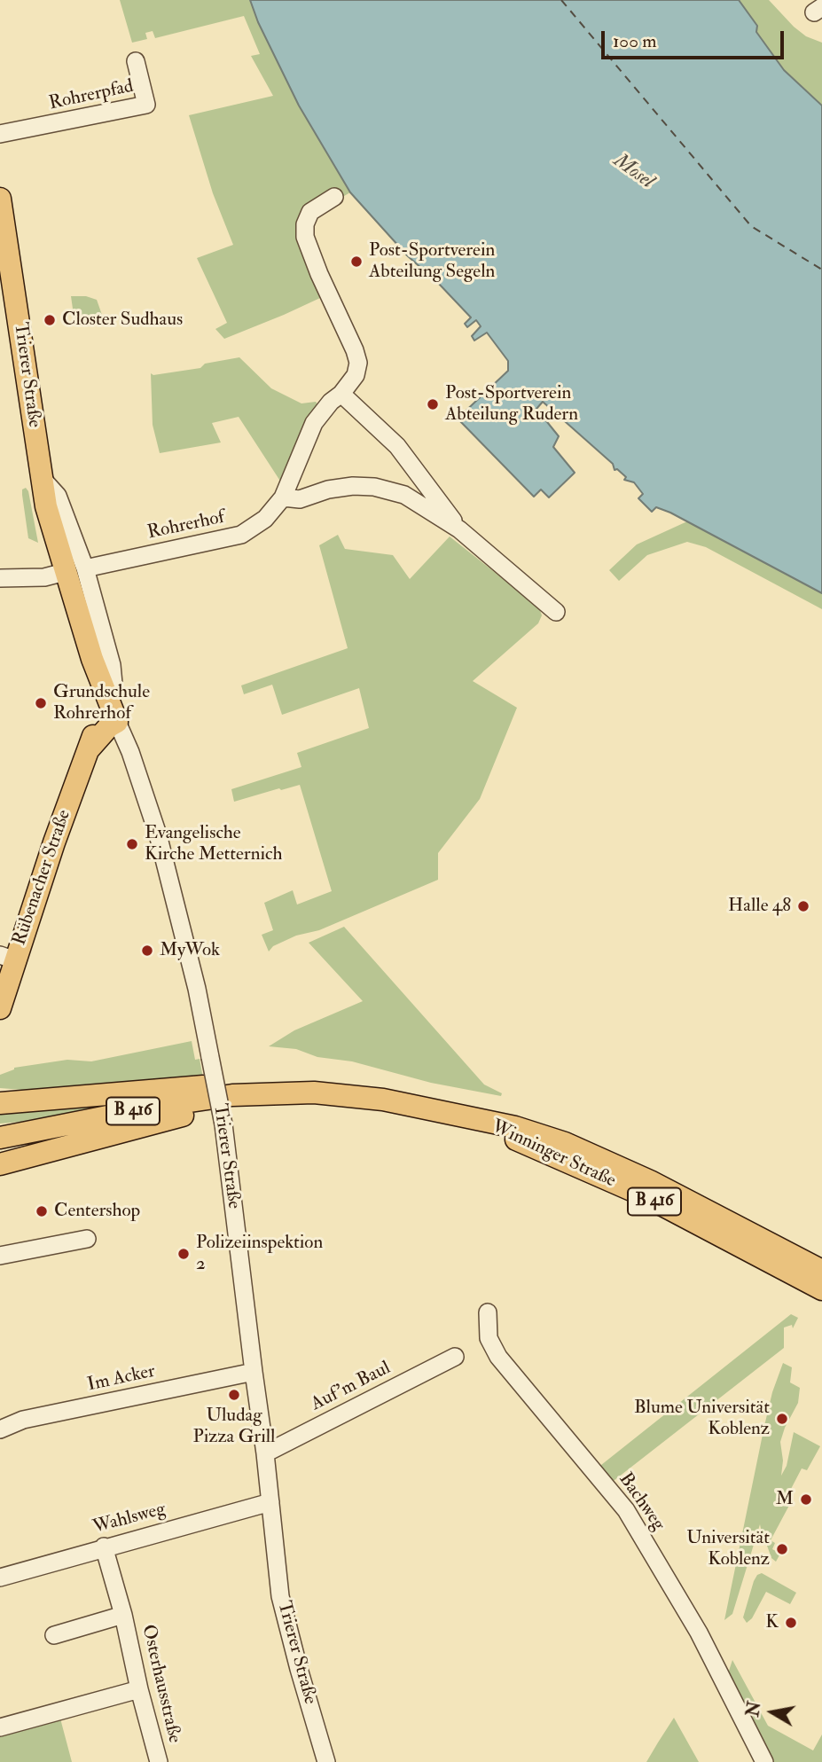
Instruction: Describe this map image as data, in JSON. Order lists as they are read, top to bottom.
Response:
{
  "streets": {
    "main road": [
      "Trierer Straße",
      "Rübenacher Straße",
      "B 416",
      "Winninger Straße"
    ],
    "street": [
      "Rohrerpfad",
      "Rohrerhof",
      "Im Acker",
      "Auf'm Baul",
      "Bachweg",
      "Wahlsweg",
      "Osterhausstraße"
    ]
  },
  "crossings": [
    ["Trierer Straße", "Rohrerhof"],
    ["Trierer Straße", "Rübenacher Straße"],
    ["Trierer Straße", "Im Acker"],
    ["Trierer Straße", "Auf'm Baul"],
    ["Trierer Straße", "Wahlsweg"],
    ["B 416", "Winninger Straße"],
    ["Wahlsweg", "Osterhausstraße"]
  ],
  "water": ["Mosel"],
  "places": [
    "Post-Sportverein Abteilung Segeln",
    "Closter Sudhaus",
    "Post-Sportverein Abteilung Rudern",
    "Grundschule Rohrerhof",
    "Evangelische Kirche Metternich",
    "Halle 48",
    "MyWok",
    "Centershop",
    "Polizeiinspektion 2",
    "Uludag Pizza Grill",
    "Blume Universität Koblenz",
    "M",
    "Universität Koblenz",
    "K"
  ],
  "scale_bar": "100 m",
  "north": "left"
}
